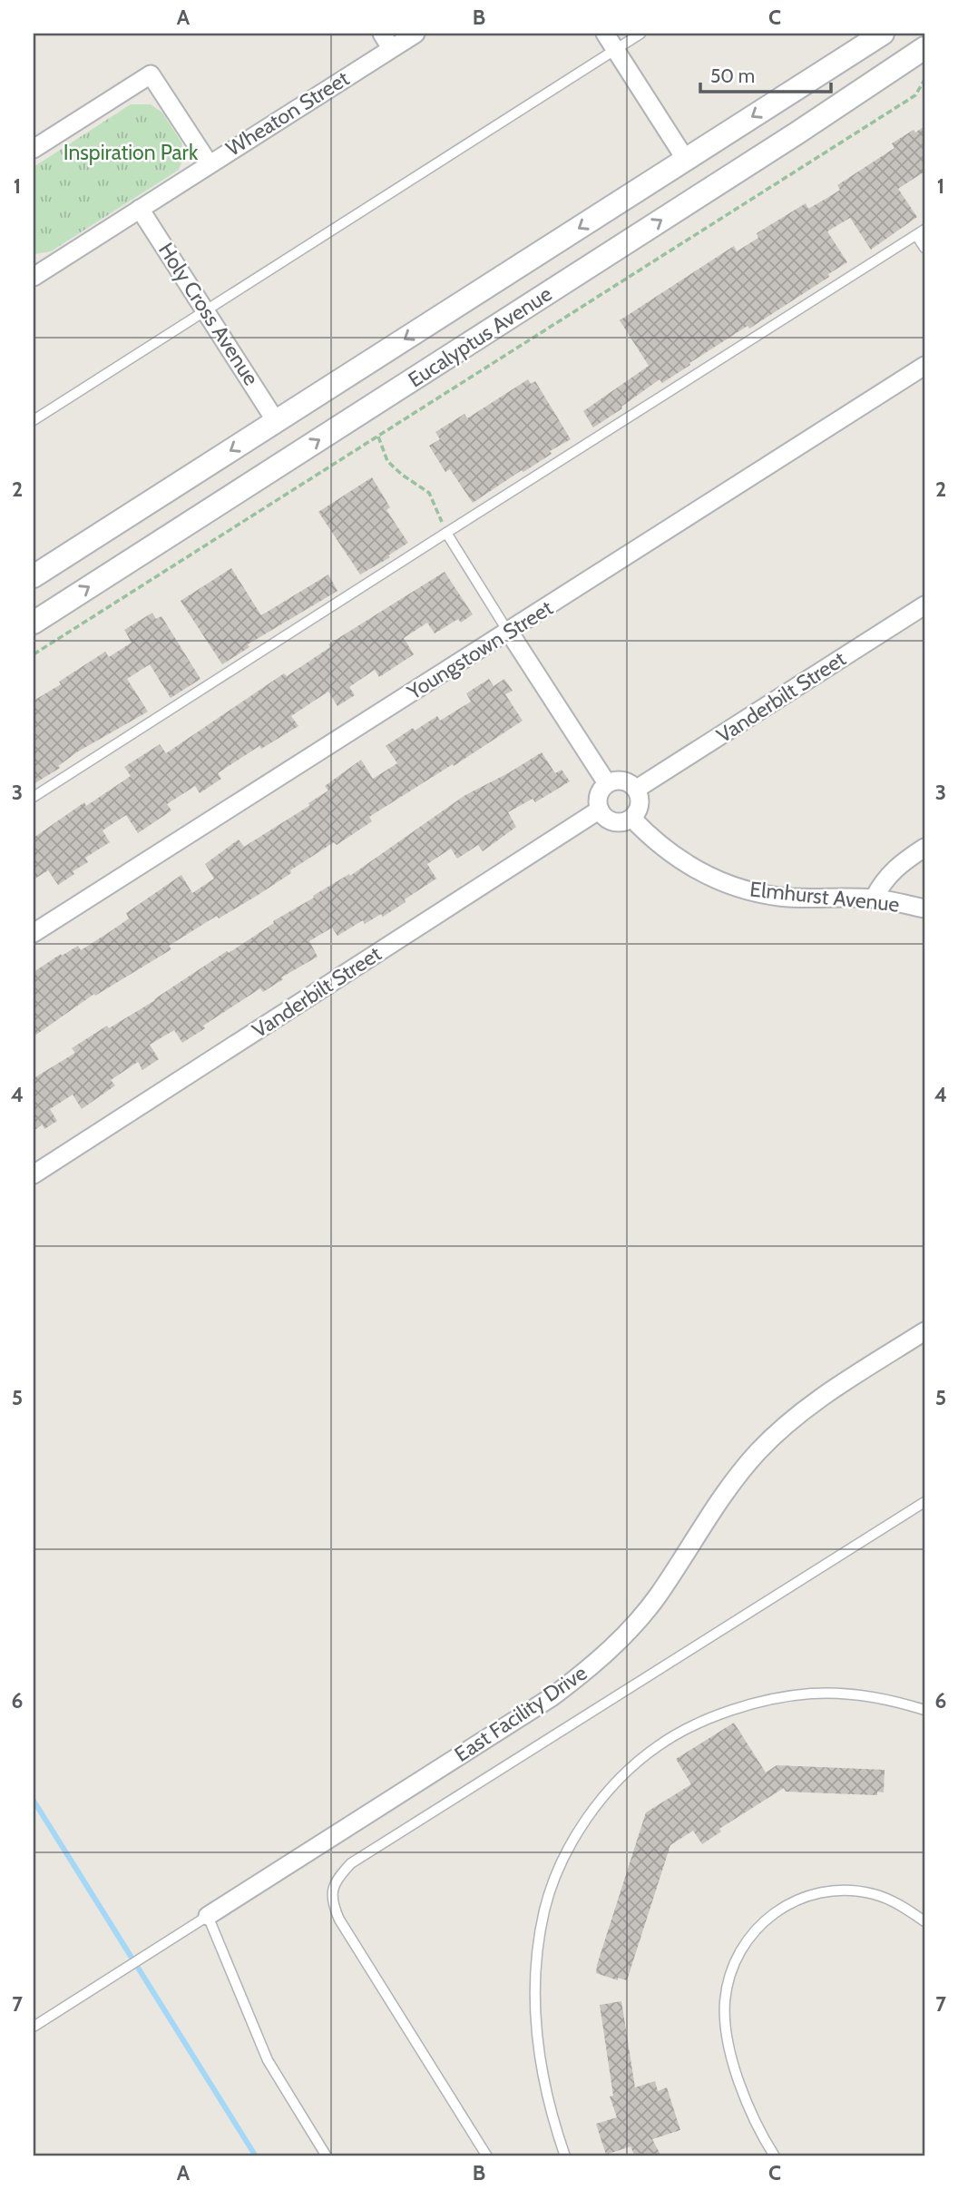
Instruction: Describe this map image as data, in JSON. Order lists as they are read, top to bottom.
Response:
{
  "streets": {
    "street": [
      "Wheaton Street",
      "Holy Cross Avenue",
      "Eucalyptus Avenue",
      "Youngstown Street",
      "Vanderbilt Street",
      "Elmhurst Avenue",
      "East Facility Drive"
    ]
  },
  "crossings": [
    ["Wheaton Street", "Holy Cross Avenue"],
    ["Holy Cross Avenue", "Eucalyptus Avenue"],
    ["Vanderbilt Street", "Elmhurst Avenue"]
  ],
  "parks": ["Inspiration Park"],
  "scale_bar": "50 m",
  "grid": {
    "columns": ["A", "B", "C"],
    "rows": [
      "1",
      "2",
      "3",
      "4",
      "5",
      "6",
      "7"
    ]
  }
}
